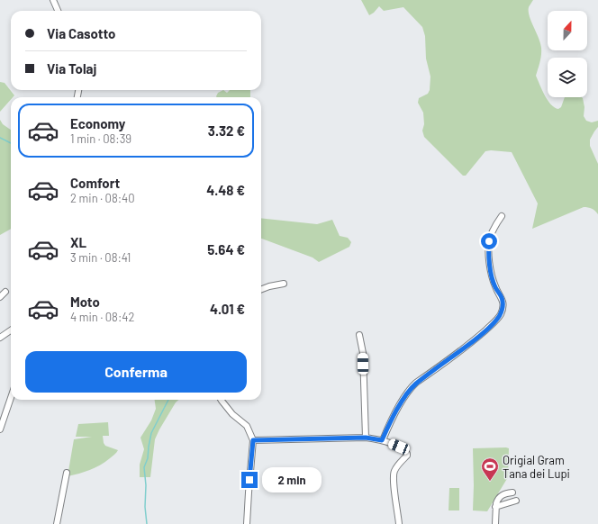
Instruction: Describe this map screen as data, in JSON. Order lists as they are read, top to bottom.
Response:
{
  "places": {
    "sports": ["Origial Gram Tana dei Lupi"]
  },
  "north": "top",
  "page": {
    "banner": ["Via Casotto", "Via Tolaj"],
    "list": [
      {
        "name": "Economy",
        "note": "1 min · 08:39",
        "value": "3.32 €"
      },
      {
        "name": "Comfort",
        "note": "2 min · 08:40",
        "value": "4.48 €"
      },
      {
        "name": "XL",
        "note": "3 min · 08:41",
        "value": "5.64 €"
      },
      {
        "name": "Moto",
        "note": "4 min · 08:42",
        "value": "4.01 €"
      }
    ],
    "buttons": "Conferma",
    "bubble": "2 min"
  }
}
